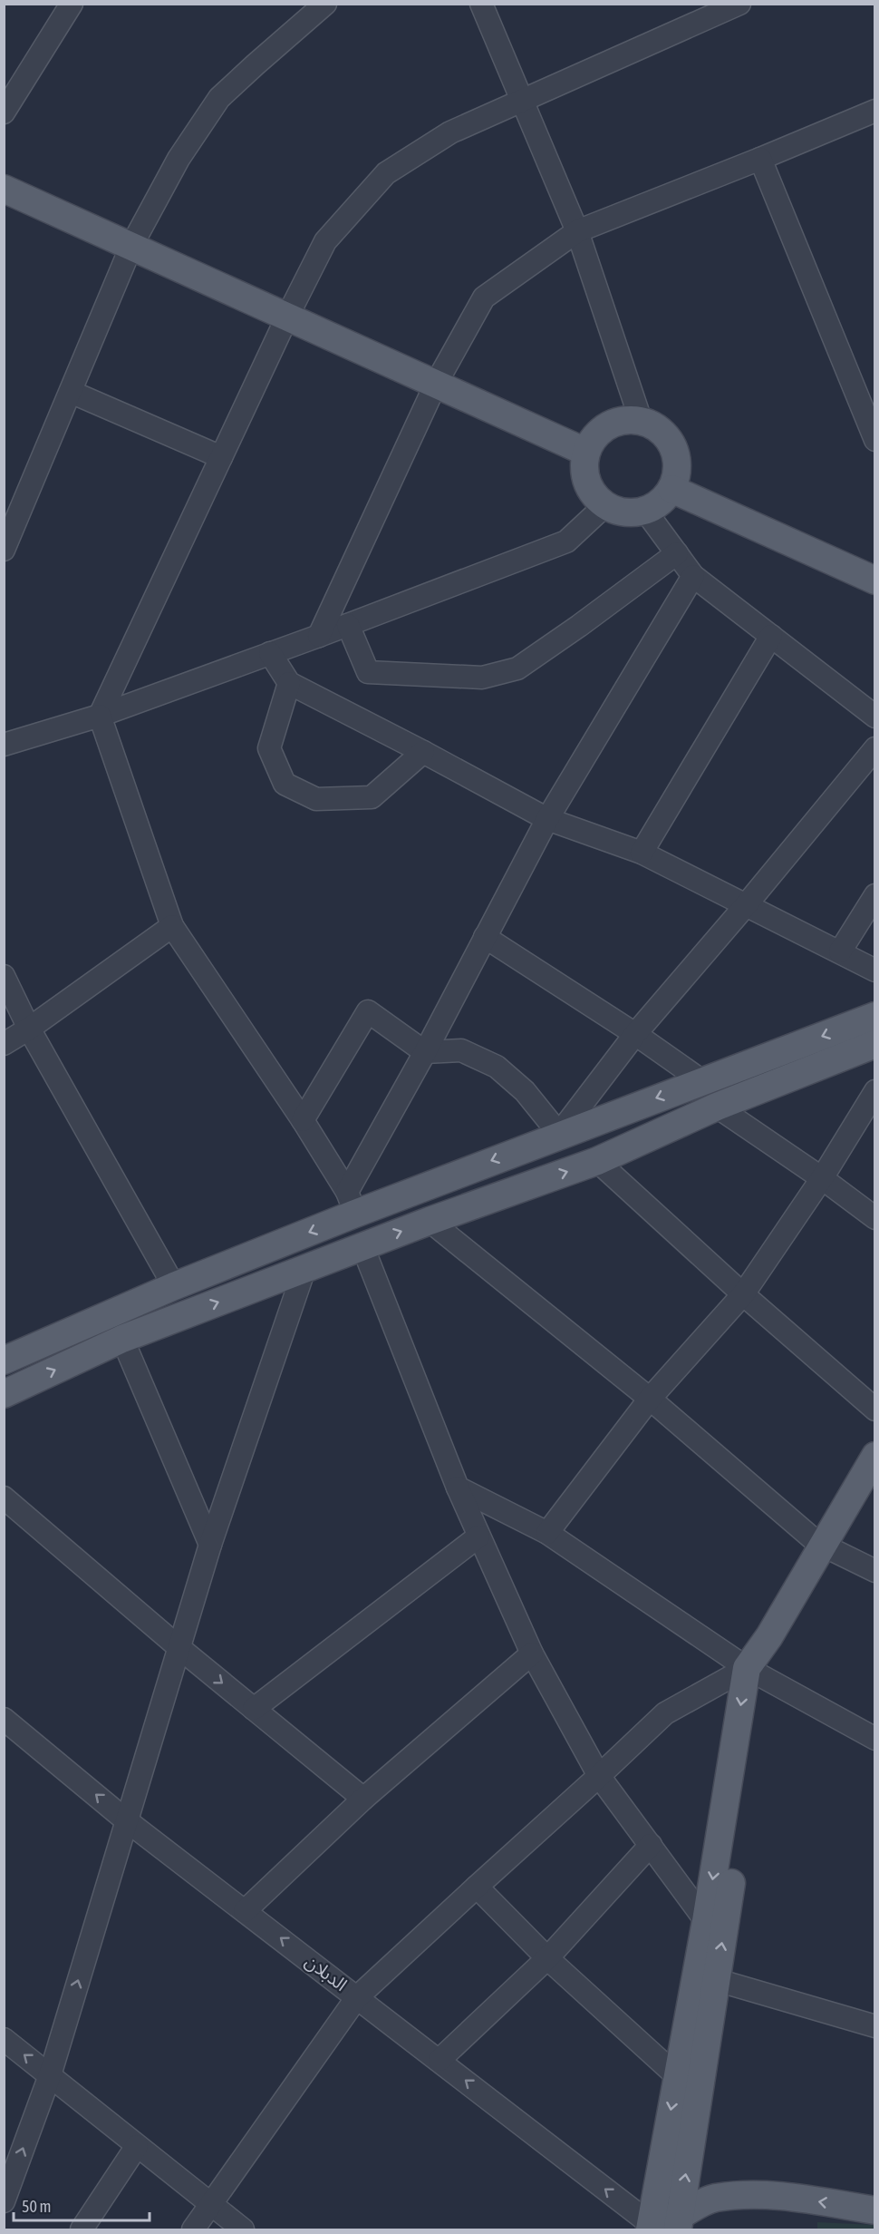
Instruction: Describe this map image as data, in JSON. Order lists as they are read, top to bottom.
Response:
{
  "streets": {
    "street": ["الدبلان"]
  },
  "scale_bar": "50 m"
}
